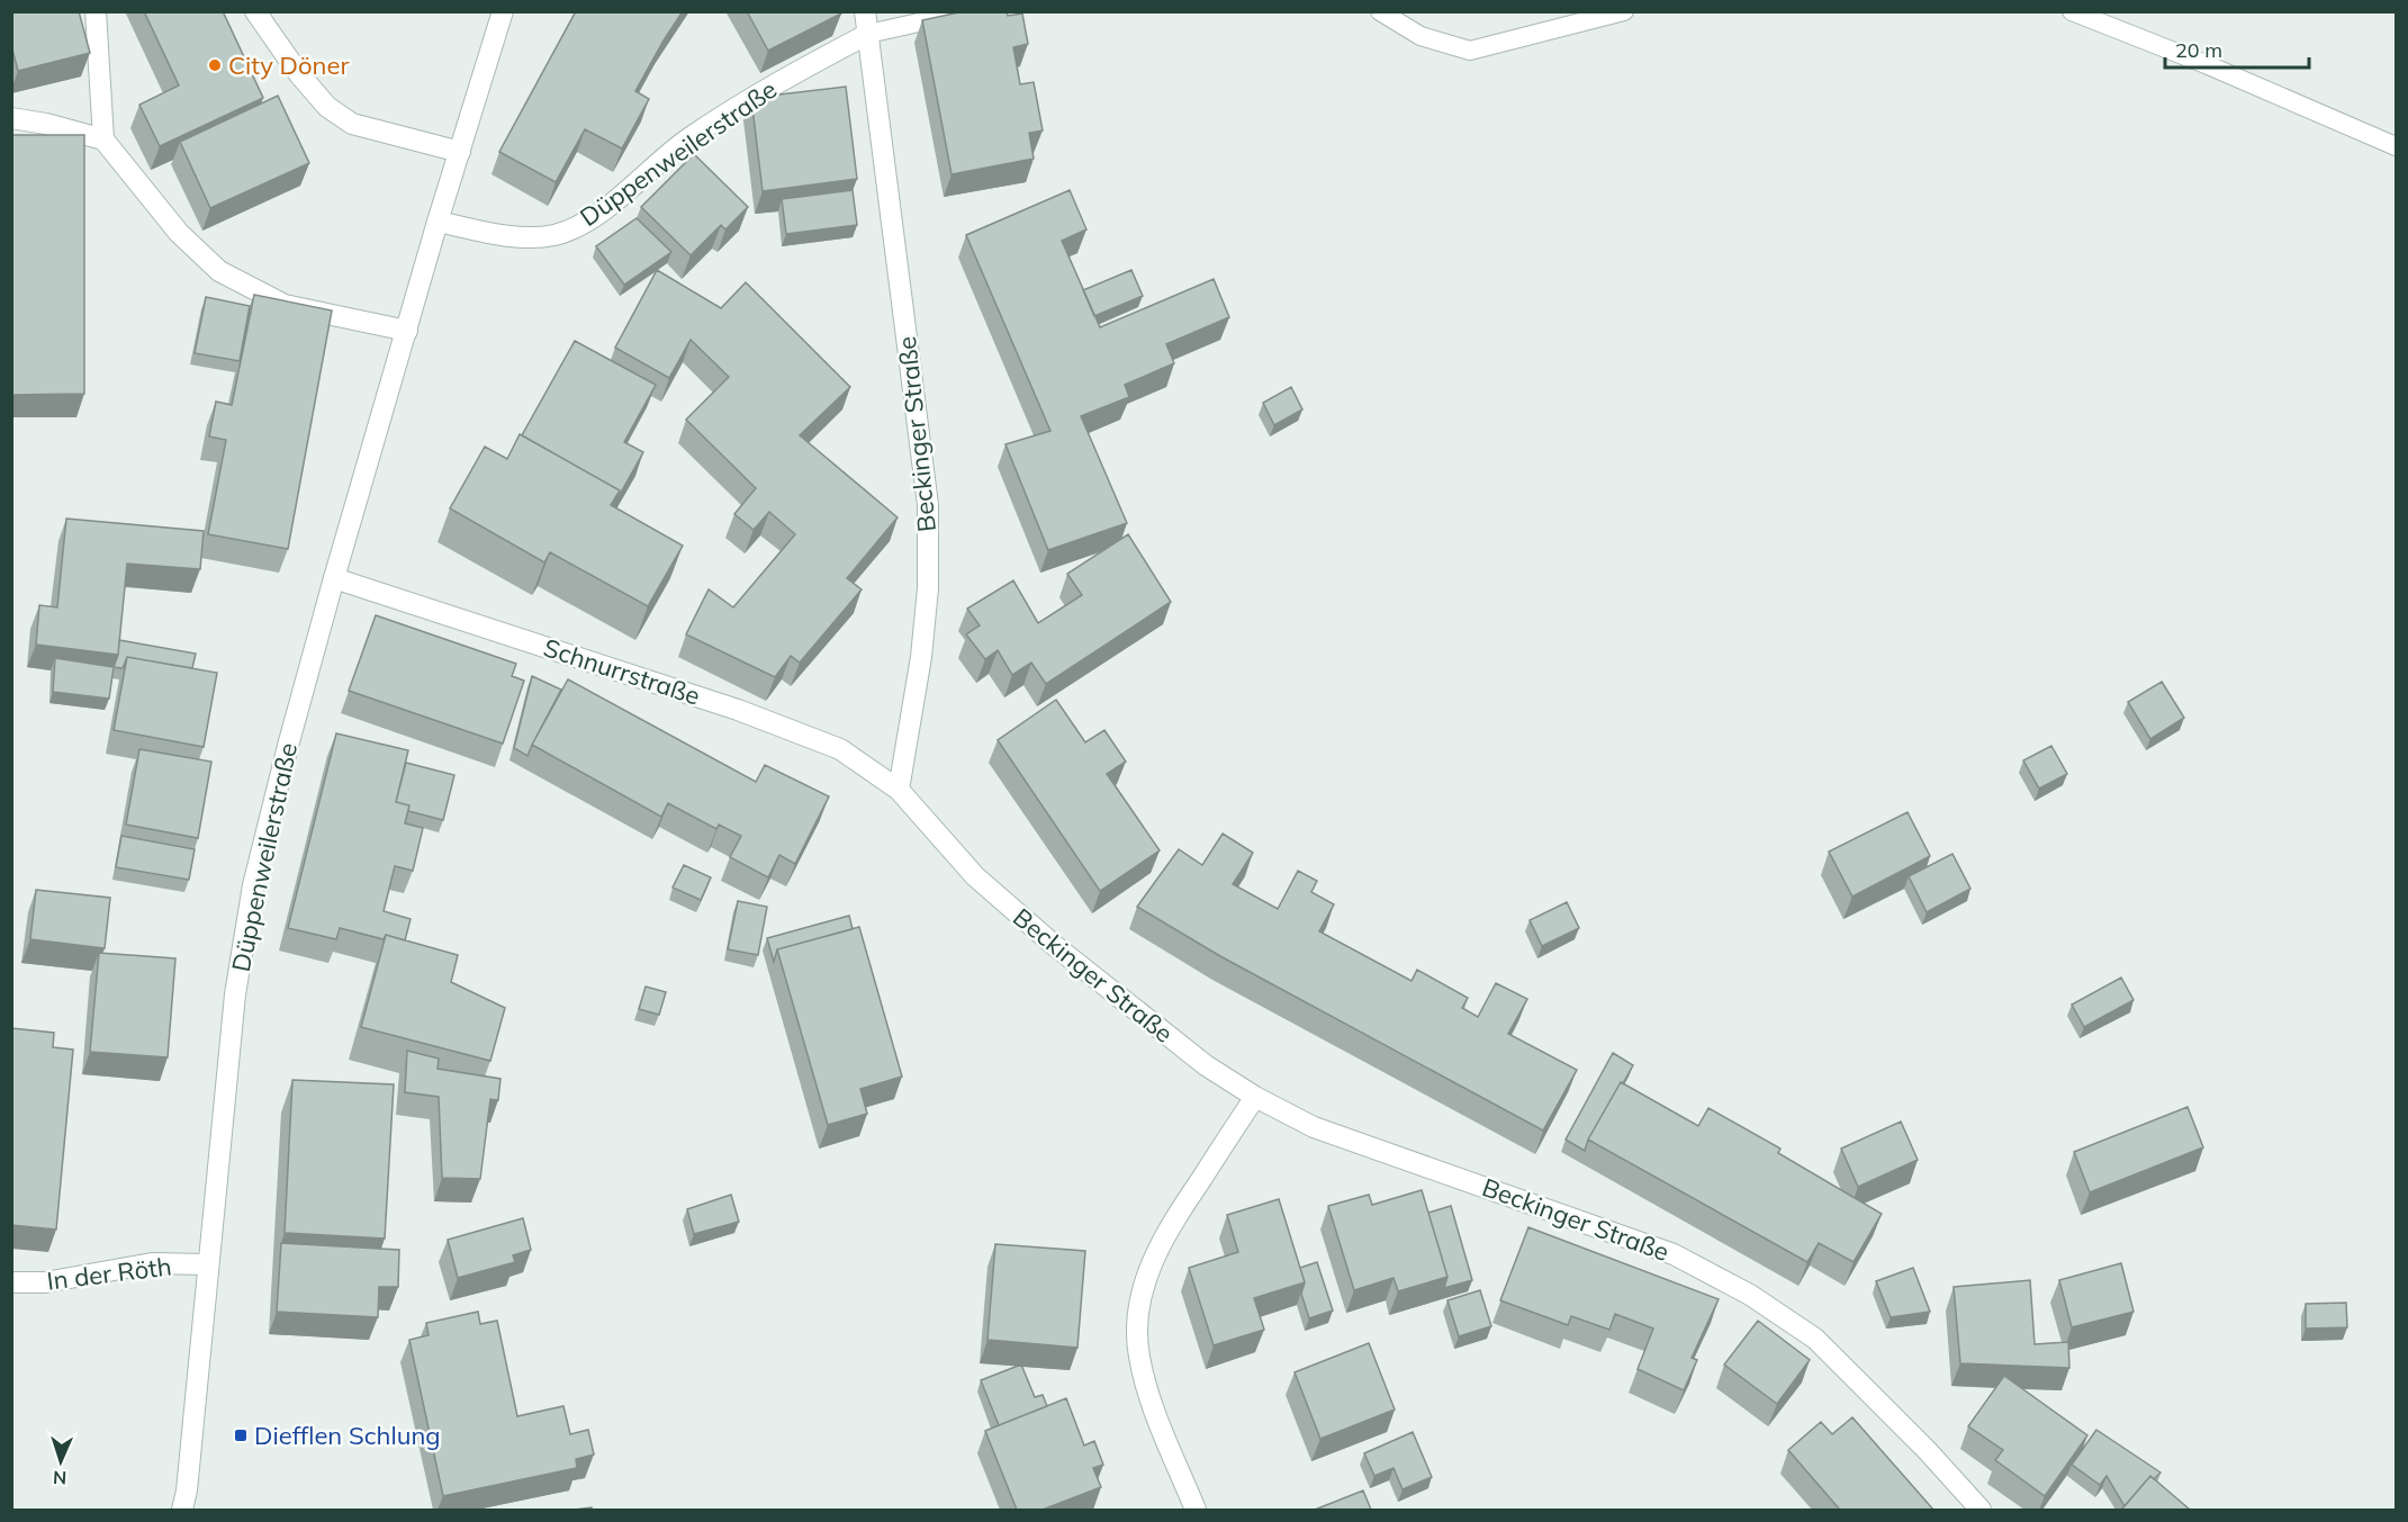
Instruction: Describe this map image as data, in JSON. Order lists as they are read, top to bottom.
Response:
{
  "streets": {
    "street": [
      "Düppenweilerstraße",
      "Beckinger Straße",
      "Schnurrstraße",
      "In der Röth"
    ]
  },
  "crossings": [
    ["Düppenweilerstraße", "Beckinger Straße"],
    ["Düppenweilerstraße", "Schnurrstraße"],
    ["Düppenweilerstraße", "In der Röth"],
    ["Beckinger Straße", "Schnurrstraße"]
  ],
  "places": {
    "other": ["City Döner"],
    "transit": ["Diefflen Schlung"]
  },
  "scale_bar": "20 m",
  "north": "bottom"
}
